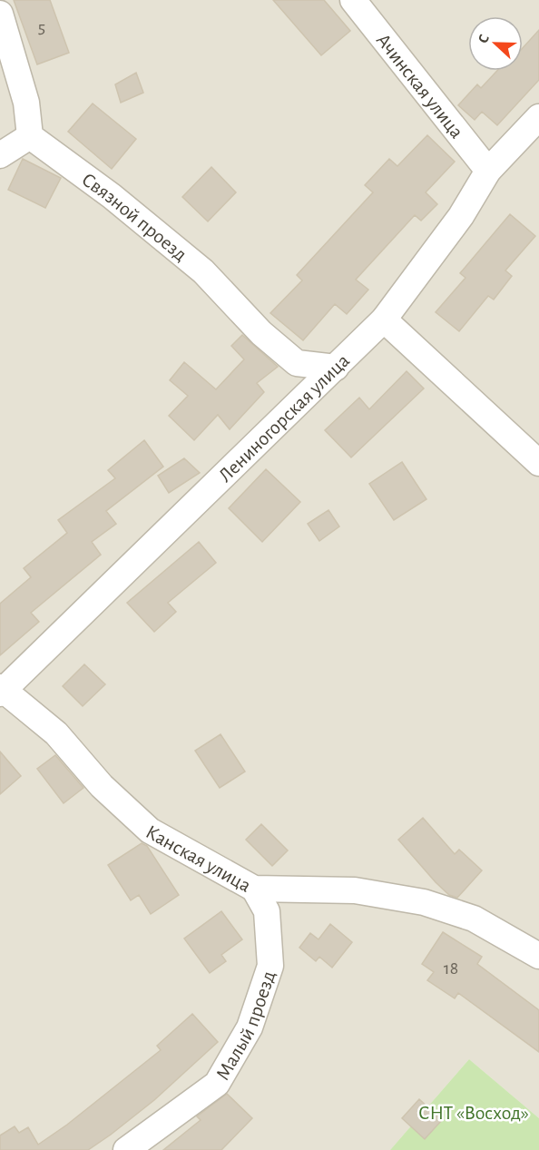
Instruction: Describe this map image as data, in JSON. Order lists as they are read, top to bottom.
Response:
{
  "streets": {
    "street": [
      "Ачинская улица",
      "Связной проезд",
      "Лениногорская улица",
      "Канская улица",
      "Малый проезд"
    ]
  },
  "crossings": [
    ["Ачинская улица", "Лениногорская улица"],
    ["Связной проезд", "Лениногорская улица"],
    ["Лениногорская улица", "Канская улица"],
    ["Канская улица", "Малый проезд"]
  ],
  "parks": ["СНТ «Восход»"],
  "house_numbers": ["5", "18"],
  "north": "left"
}
